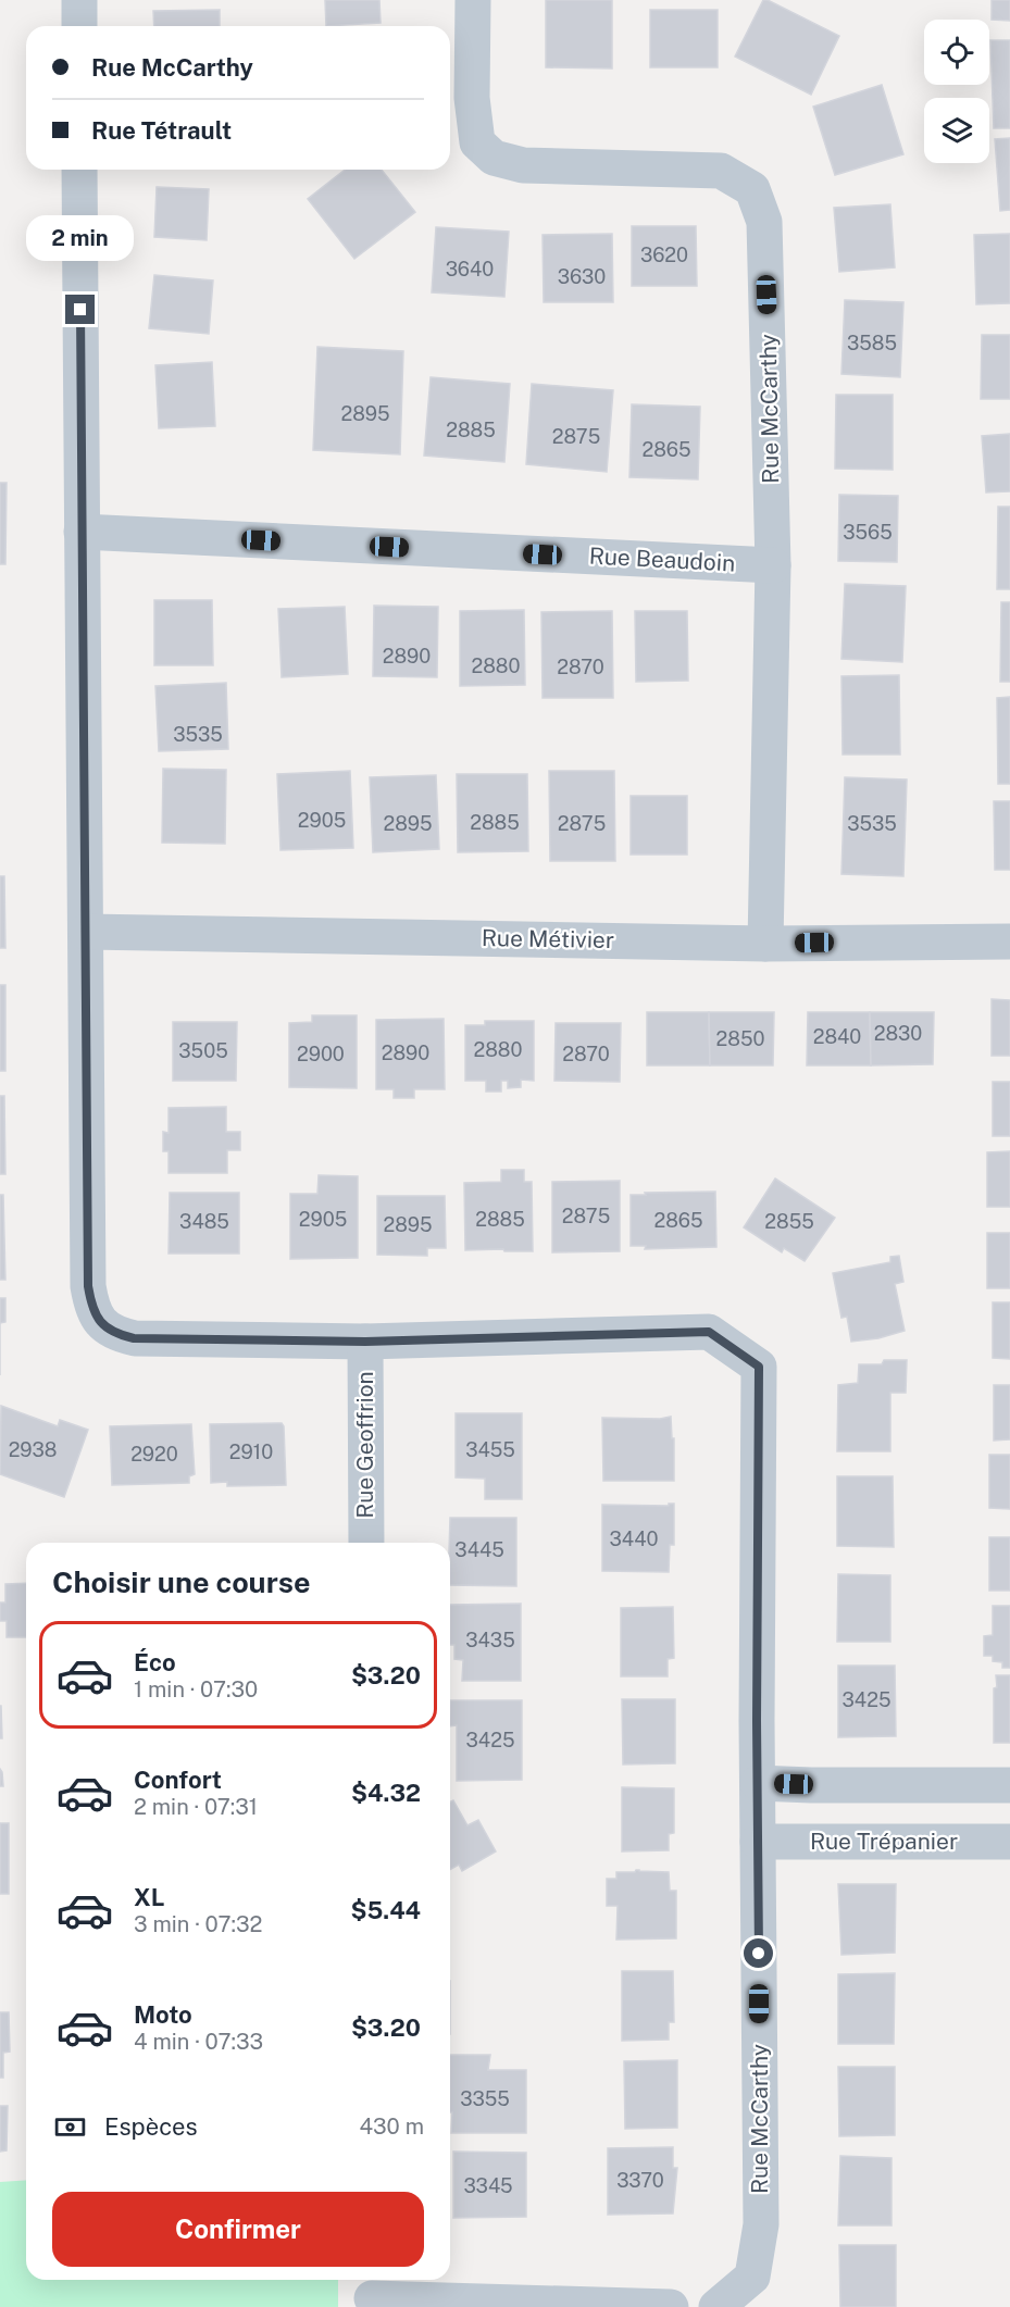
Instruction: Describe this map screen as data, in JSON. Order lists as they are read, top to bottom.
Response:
{
  "streets": {
    "street": [
      "Rue McCarthy",
      "Rue Beaudoin",
      "Rue Métivier",
      "Rue Geoffrion",
      "Rue Trépanier"
    ]
  },
  "crossings": [
    ["Rue McCarthy", "Rue Beaudoin"],
    ["Rue McCarthy", "Rue Métivier"],
    ["Rue McCarthy", "Rue Geoffrion"],
    ["Rue McCarthy", "Rue Trépanier"]
  ],
  "house_numbers": [
    "3620",
    "3640",
    "3630",
    "3585",
    "2895",
    "2885",
    "2875",
    "2865",
    "3565",
    "2890",
    "2880",
    "2870",
    "3535",
    "2905",
    "2885",
    "2895",
    "2875",
    "3535",
    "2830",
    "2840",
    "2850",
    "2880",
    "3505",
    "2890",
    "2900",
    "2870",
    "2875",
    "2905",
    "2885",
    "2865",
    "3485",
    "2855",
    "2895",
    "2938",
    "3455",
    "2910",
    "2920",
    "3440",
    "3445",
    "3435",
    "3425",
    "3425",
    "3355",
    "3370",
    "3345"
  ],
  "page": {
    "banner": ["Rue McCarthy", "Rue Tétrault"],
    "bubble": "2 min",
    "heading": "Choisir une course",
    "list": [
      {
        "name": "Éco",
        "note": "1 min · 07:30",
        "value": "$3.20"
      },
      {
        "name": "Confort",
        "note": "2 min · 07:31",
        "value": "$4.32"
      },
      {
        "name": "XL",
        "note": "3 min · 07:32",
        "value": "$5.44"
      },
      {
        "name": "Moto",
        "note": "4 min · 07:33",
        "value": "$3.20"
      }
    ],
    "pay": ["Espèces", "430 m"],
    "buttons": "Confirmer"
  }
}
